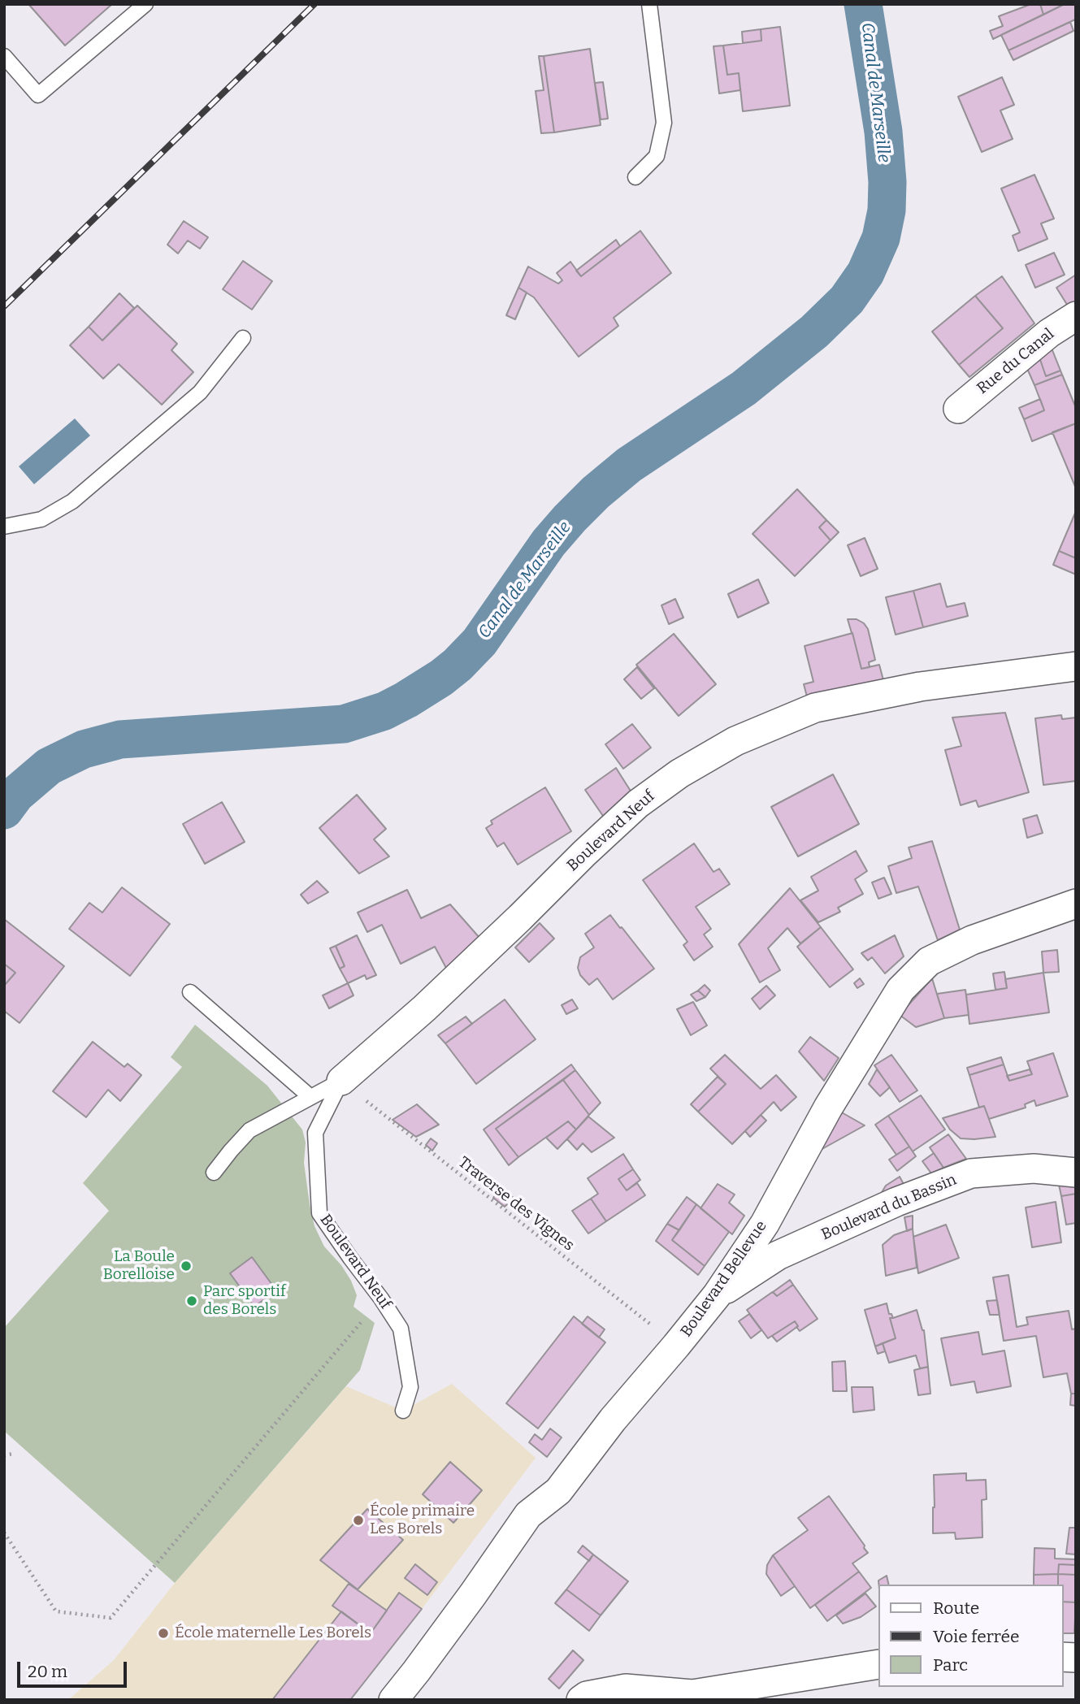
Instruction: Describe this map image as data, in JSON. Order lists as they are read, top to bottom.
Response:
{
  "streets": {
    "street": [
      "Rue du Canal",
      "Boulevard Neuf",
      "Boulevard du Bassin",
      "Boulevard Bellevue"
    ],
    "path": ["Traverse des Vignes"]
  },
  "crossings": [
    ["Boulevard Neuf", "Traverse des Vignes"],
    ["Traverse des Vignes", "Boulevard Bellevue"],
    ["Boulevard du Bassin", "Boulevard Bellevue"]
  ],
  "water": ["Canal de Marseille"],
  "places": [
    "La Boule Borelloise",
    "Parc sportif des Borels",
    "École primaire Les Borels",
    "École maternelle Les Borels"
  ],
  "legend": ["Route", "Voie ferrée", "Parc"],
  "scale_bar": "20 m"
}
